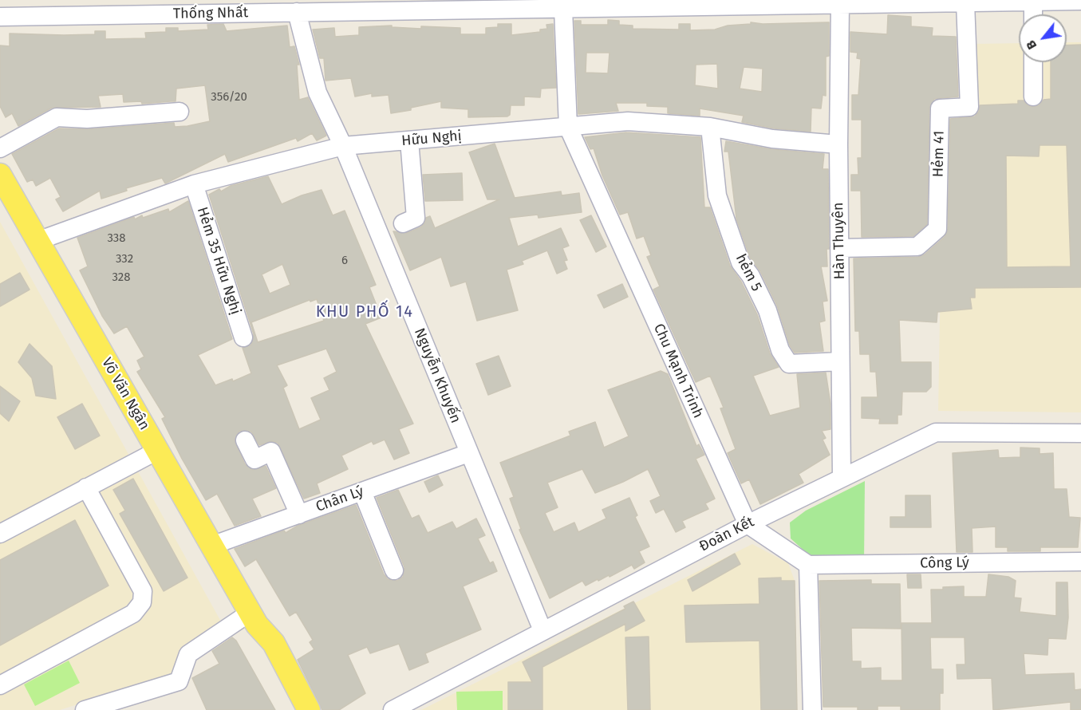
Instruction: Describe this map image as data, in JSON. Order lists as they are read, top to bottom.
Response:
{
  "streets": {
    "main road": ["Võ Văn Ngân"],
    "street": [
      "Thống Nhất",
      "Hữu Nghị",
      "Hẻm 41",
      "Hàn Thuyên",
      "Hẻm 35 Hữu Nghị",
      "hẻm 5",
      "Chu Mạnh Trinh",
      "Nguyễn Khuyến",
      "Chân Lý",
      "Đoàn Kết",
      "Công Lý"
    ]
  },
  "crossings": [
    ["Thống Nhất", "Hẻm 41"],
    ["Thống Nhất", "Hàn Thuyên"],
    ["Thống Nhất", "Chu Mạnh Trinh"],
    ["Thống Nhất", "Nguyễn Khuyến"],
    ["Hữu Nghị", "Hàn Thuyên"],
    ["Hữu Nghị", "Hẻm 35 Hữu Nghị"],
    ["Hữu Nghị", "hẻm 5"],
    ["Hữu Nghị", "Chu Mạnh Trinh"],
    ["Hữu Nghị", "Nguyễn Khuyến"],
    ["Hữu Nghị", "Võ Văn Ngân"],
    ["Hẻm 41", "Hàn Thuyên"],
    ["Hàn Thuyên", "hẻm 5"],
    ["Hàn Thuyên", "Đoàn Kết"],
    ["Chu Mạnh Trinh", "Đoàn Kết"],
    ["Nguyễn Khuyến", "Chân Lý"],
    ["Nguyễn Khuyến", "Đoàn Kết"],
    ["Võ Văn Ngân", "Chân Lý"]
  ],
  "districts": ["KHU PHỐ 14"],
  "house_numbers": [
    "356/20",
    "338",
    "332",
    "6",
    "328"
  ],
  "north": "bottom left"
}
